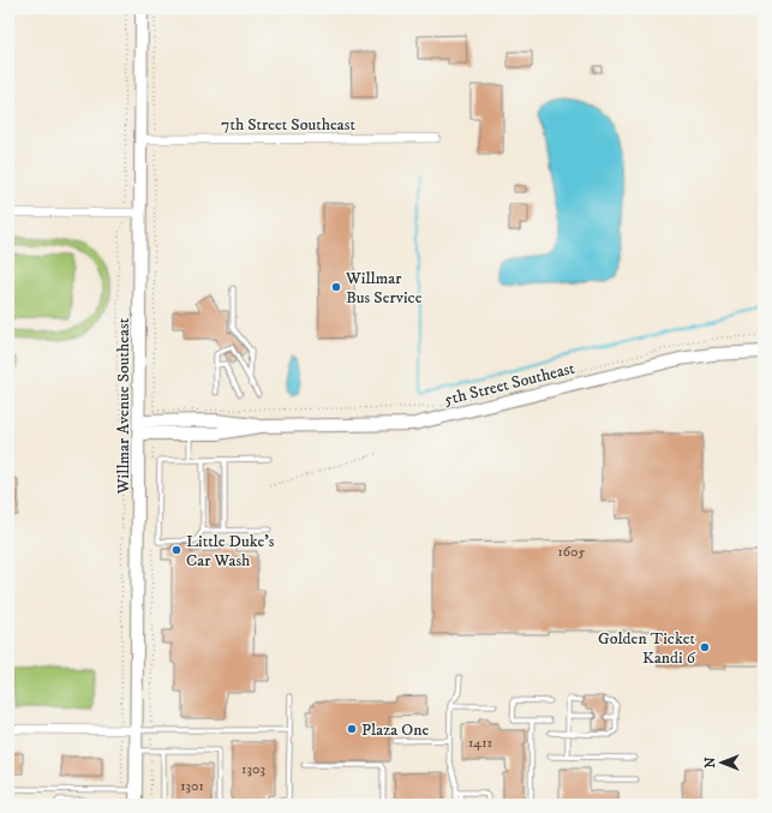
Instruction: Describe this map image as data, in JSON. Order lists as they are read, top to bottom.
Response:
{
  "streets": {
    "main road": ["5th Street Southeast", "Willmar Avenue Southeast"],
    "street": ["7th Street Southeast"]
  },
  "crossings": [
    ["7th Street Southeast", "Willmar Avenue Southeast"],
    ["5th Street Southeast", "Willmar Avenue Southeast"]
  ],
  "places": [
    "Willmar Bus Service",
    "Little Duke's Car Wash",
    "Golden Ticket Kandi 6",
    "Plaza One"
  ],
  "house_numbers": [
    "1605",
    "1411",
    "1303",
    "1301"
  ],
  "north": "left"
}
